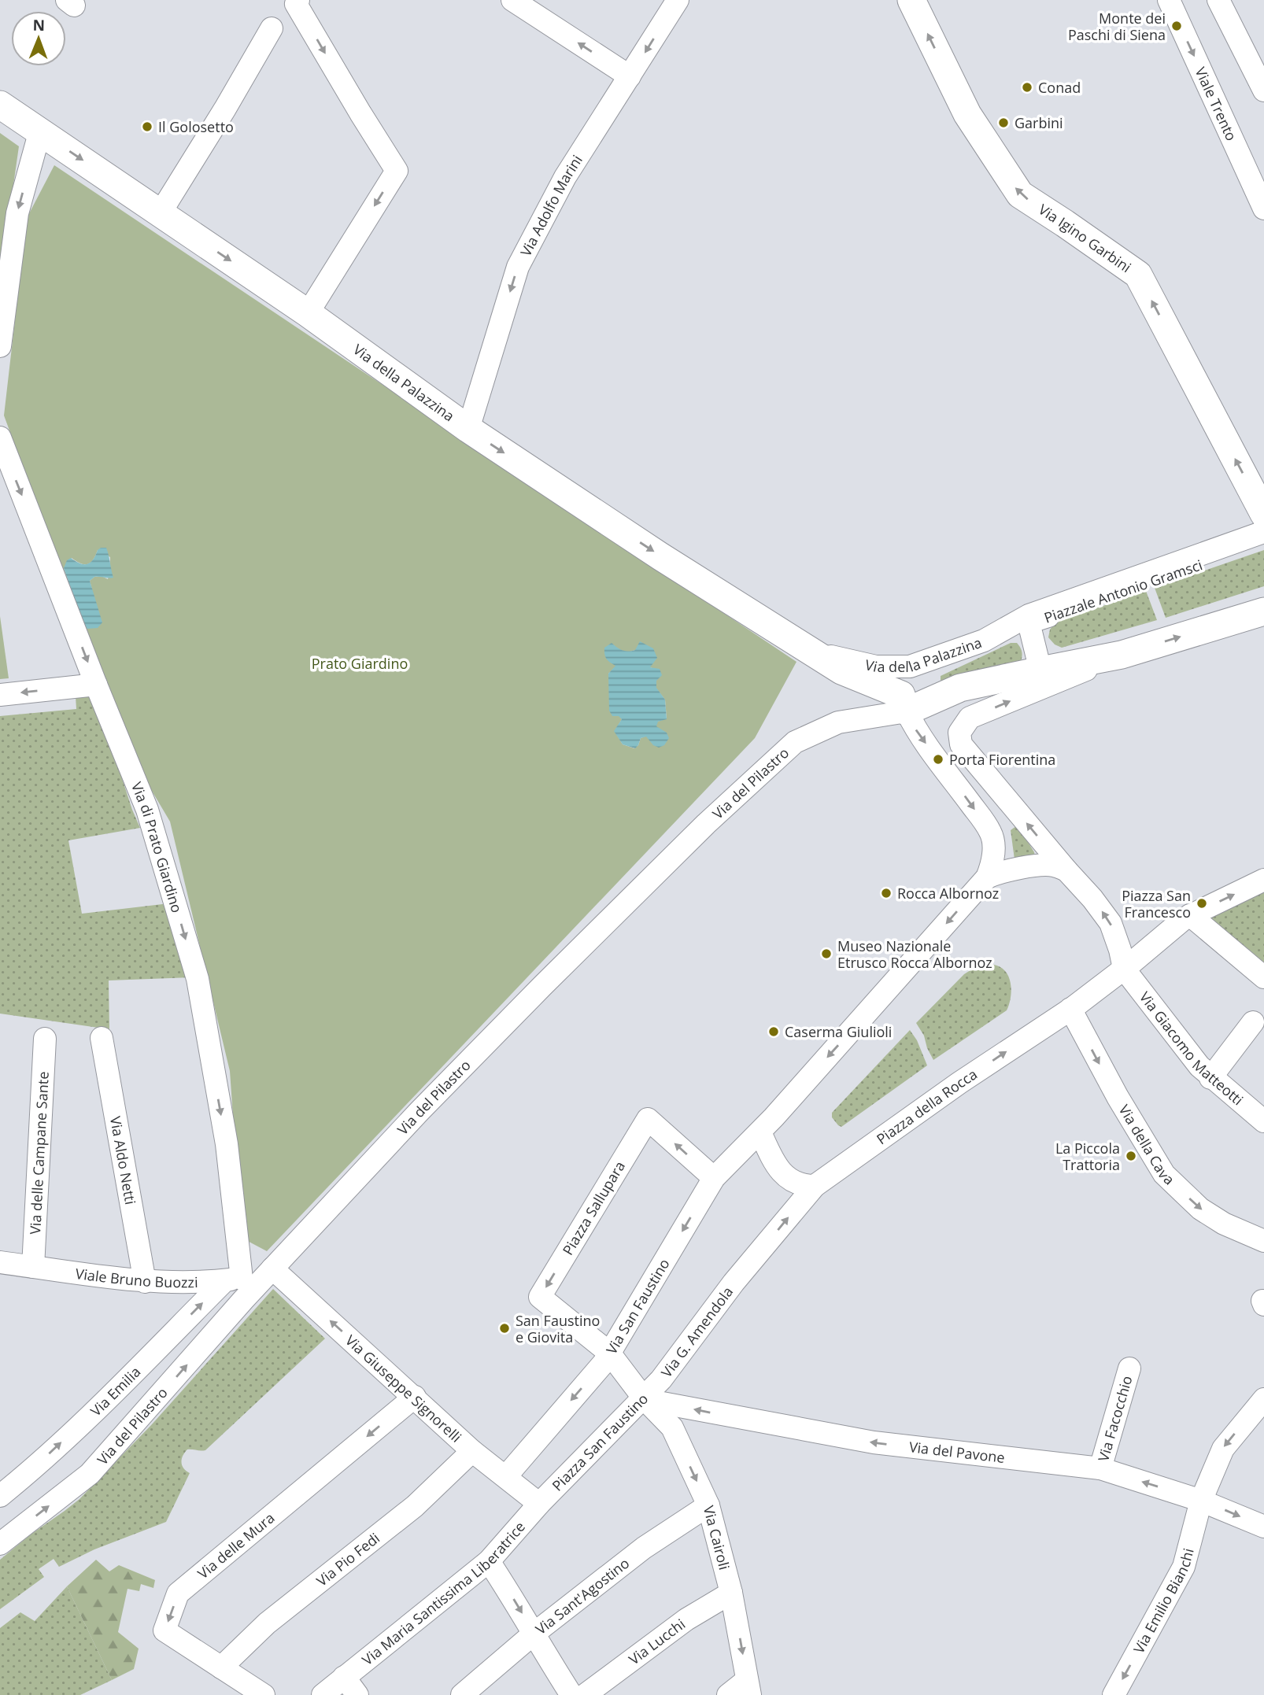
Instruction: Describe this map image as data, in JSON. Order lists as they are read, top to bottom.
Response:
{
  "streets": {
    "main road": ["Via Igino Garbini", "Via della Palazzina"],
    "street": [
      "Viale Trento",
      "Via Adolfo Marini",
      "Piazzale Antonio Gramsci",
      "Via del Pilastro",
      "Via di Prato Giardino",
      "Via Giacomo Matteotti",
      "Piazza della Rocca",
      "Via della Cava",
      "Via delle Campane Sante",
      "Via Aldo Netti",
      "Piazza Sallupara",
      "Viale Bruno Buozzi",
      "Via San Faustino",
      "Via G. Amendola",
      "Via Giuseppe Signorelli",
      "Via Emilia",
      "Via Facocchio",
      "Piazza San Faustino",
      "Via del Pavone",
      "Via Cairoli",
      "Via delle Mura",
      "Via Pio Fedi",
      "Via Maria Santissima Liberatrice",
      "Via Sant'Agostino",
      "Via Emilio Bianchi",
      "Via Lucchi"
    ]
  },
  "crossings": [
    ["Via Adolfo Marini", "Via della Palazzina"],
    ["Via della Palazzina", "Piazzale Antonio Gramsci"],
    ["Via della Palazzina", "Via del Pilastro"],
    ["Via del Pilastro", "Viale Bruno Buozzi"],
    ["Via del Pilastro", "Via Giuseppe Signorelli"],
    ["Via di Prato Giardino", "Viale Bruno Buozzi"],
    ["Via di Prato Giardino", "Via Emilia"],
    ["Via Giacomo Matteotti", "Piazza della Rocca"],
    ["Piazza della Rocca", "Via della Cava"],
    ["Piazza della Rocca", "Via G. Amendola"],
    ["Via delle Campane Sante", "Viale Bruno Buozzi"],
    ["Via Aldo Netti", "Viale Bruno Buozzi"],
    ["Piazza Sallupara", "Via San Faustino"],
    ["Piazza Sallupara", "Piazza San Faustino"],
    ["Viale Bruno Buozzi", "Via Giuseppe Signorelli"],
    ["Viale Bruno Buozzi", "Via Emilia"],
    ["Via San Faustino", "Via Giuseppe Signorelli"],
    ["Via San Faustino", "Piazza San Faustino"],
    ["Via G. Amendola", "Piazza San Faustino"],
    ["Via G. Amendola", "Via del Pavone"],
    ["Via G. Amendola", "Via Cairoli"],
    ["Via Giuseppe Signorelli", "Piazza San Faustino"],
    ["Via Giuseppe Signorelli", "Via delle Mura"],
    ["Via Giuseppe Signorelli", "Via Pio Fedi"],
    ["Via Giuseppe Signorelli", "Via Maria Santissima Liberatrice"],
    ["Via Facocchio", "Via del Pavone"],
    ["Piazza San Faustino", "Via del Pavone"],
    ["Piazza San Faustino", "Via Cairoli"],
    ["Piazza San Faustino", "Via Maria Santissima Liberatrice"],
    ["Via del Pavone", "Via Cairoli"],
    ["Via del Pavone", "Via Emilio Bianchi"],
    ["Via Cairoli", "Via Sant'Agostino"],
    ["Via Cairoli", "Via Lucchi"],
    ["Via delle Mura", "Via Pio Fedi"]
  ],
  "one_way": [
    "Via Adolfo Marini",
    "Via Igino Garbini",
    "Via della Palazzina",
    "Via di Prato Giardino",
    "Via della Cava",
    "Via San Faustino",
    "Via Giuseppe Signorelli",
    "Via Emilia",
    "Via Cairoli",
    "Via delle Mura",
    "Via Emilio Bianchi"
  ],
  "parks": ["Prato Giardino"],
  "places": [
    "Monte dei Paschi di Siena",
    "Conad",
    "Garbini",
    "Il Golosetto",
    "Porta Fiorentina",
    "Rocca Albornoz",
    "Piazza San Francesco",
    "Museo Nazionale Etrusco Rocca Albornoz",
    "Caserma Giulioli",
    "La Piccola Trattoria",
    "San Faustino e Giovita"
  ],
  "north": "top"
}
